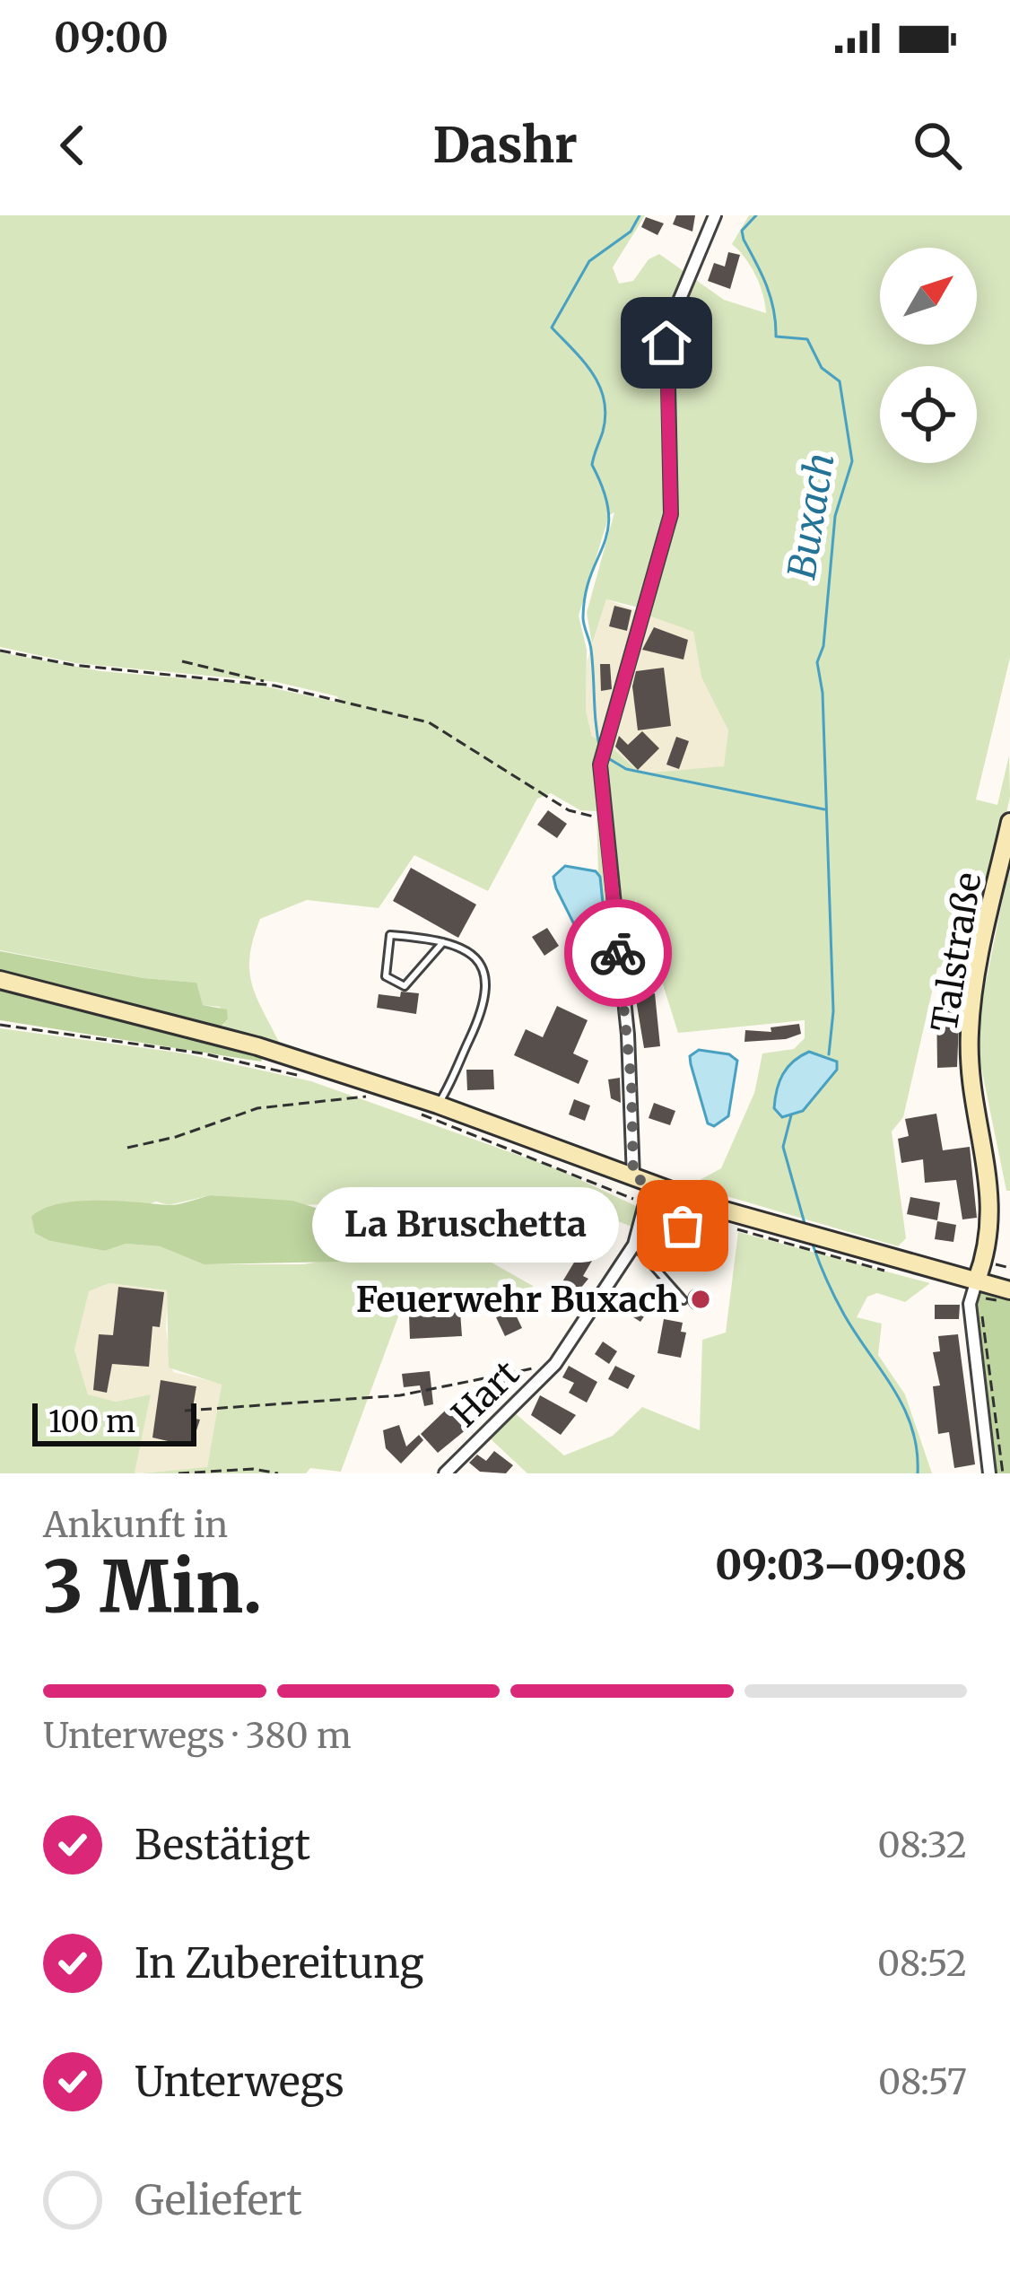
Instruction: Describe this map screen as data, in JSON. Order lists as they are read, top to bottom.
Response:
{
  "streets": {
    "main road": ["Talstraße"],
    "street": ["Hart"]
  },
  "water": ["Buxach"],
  "places": ["La Bruschetta", "Feuerwehr Buxach"],
  "scale_bar": "100 m",
  "north": "top right",
  "page": {
    "status": "09:00",
    "header": "Dashr",
    "bubble": "La Bruschetta",
    "scale": "100 m",
    "heading": ["3 Min.", "Ankunft in", "09:03–09:08"],
    "bar": "Unterwegs · 380 m",
    "list": [
      ["Bestätigt", "08:32"],
      ["In Zubereitung", "08:52"],
      ["Unterwegs", "08:57"],
      "Geliefert"
    ]
  }
}
